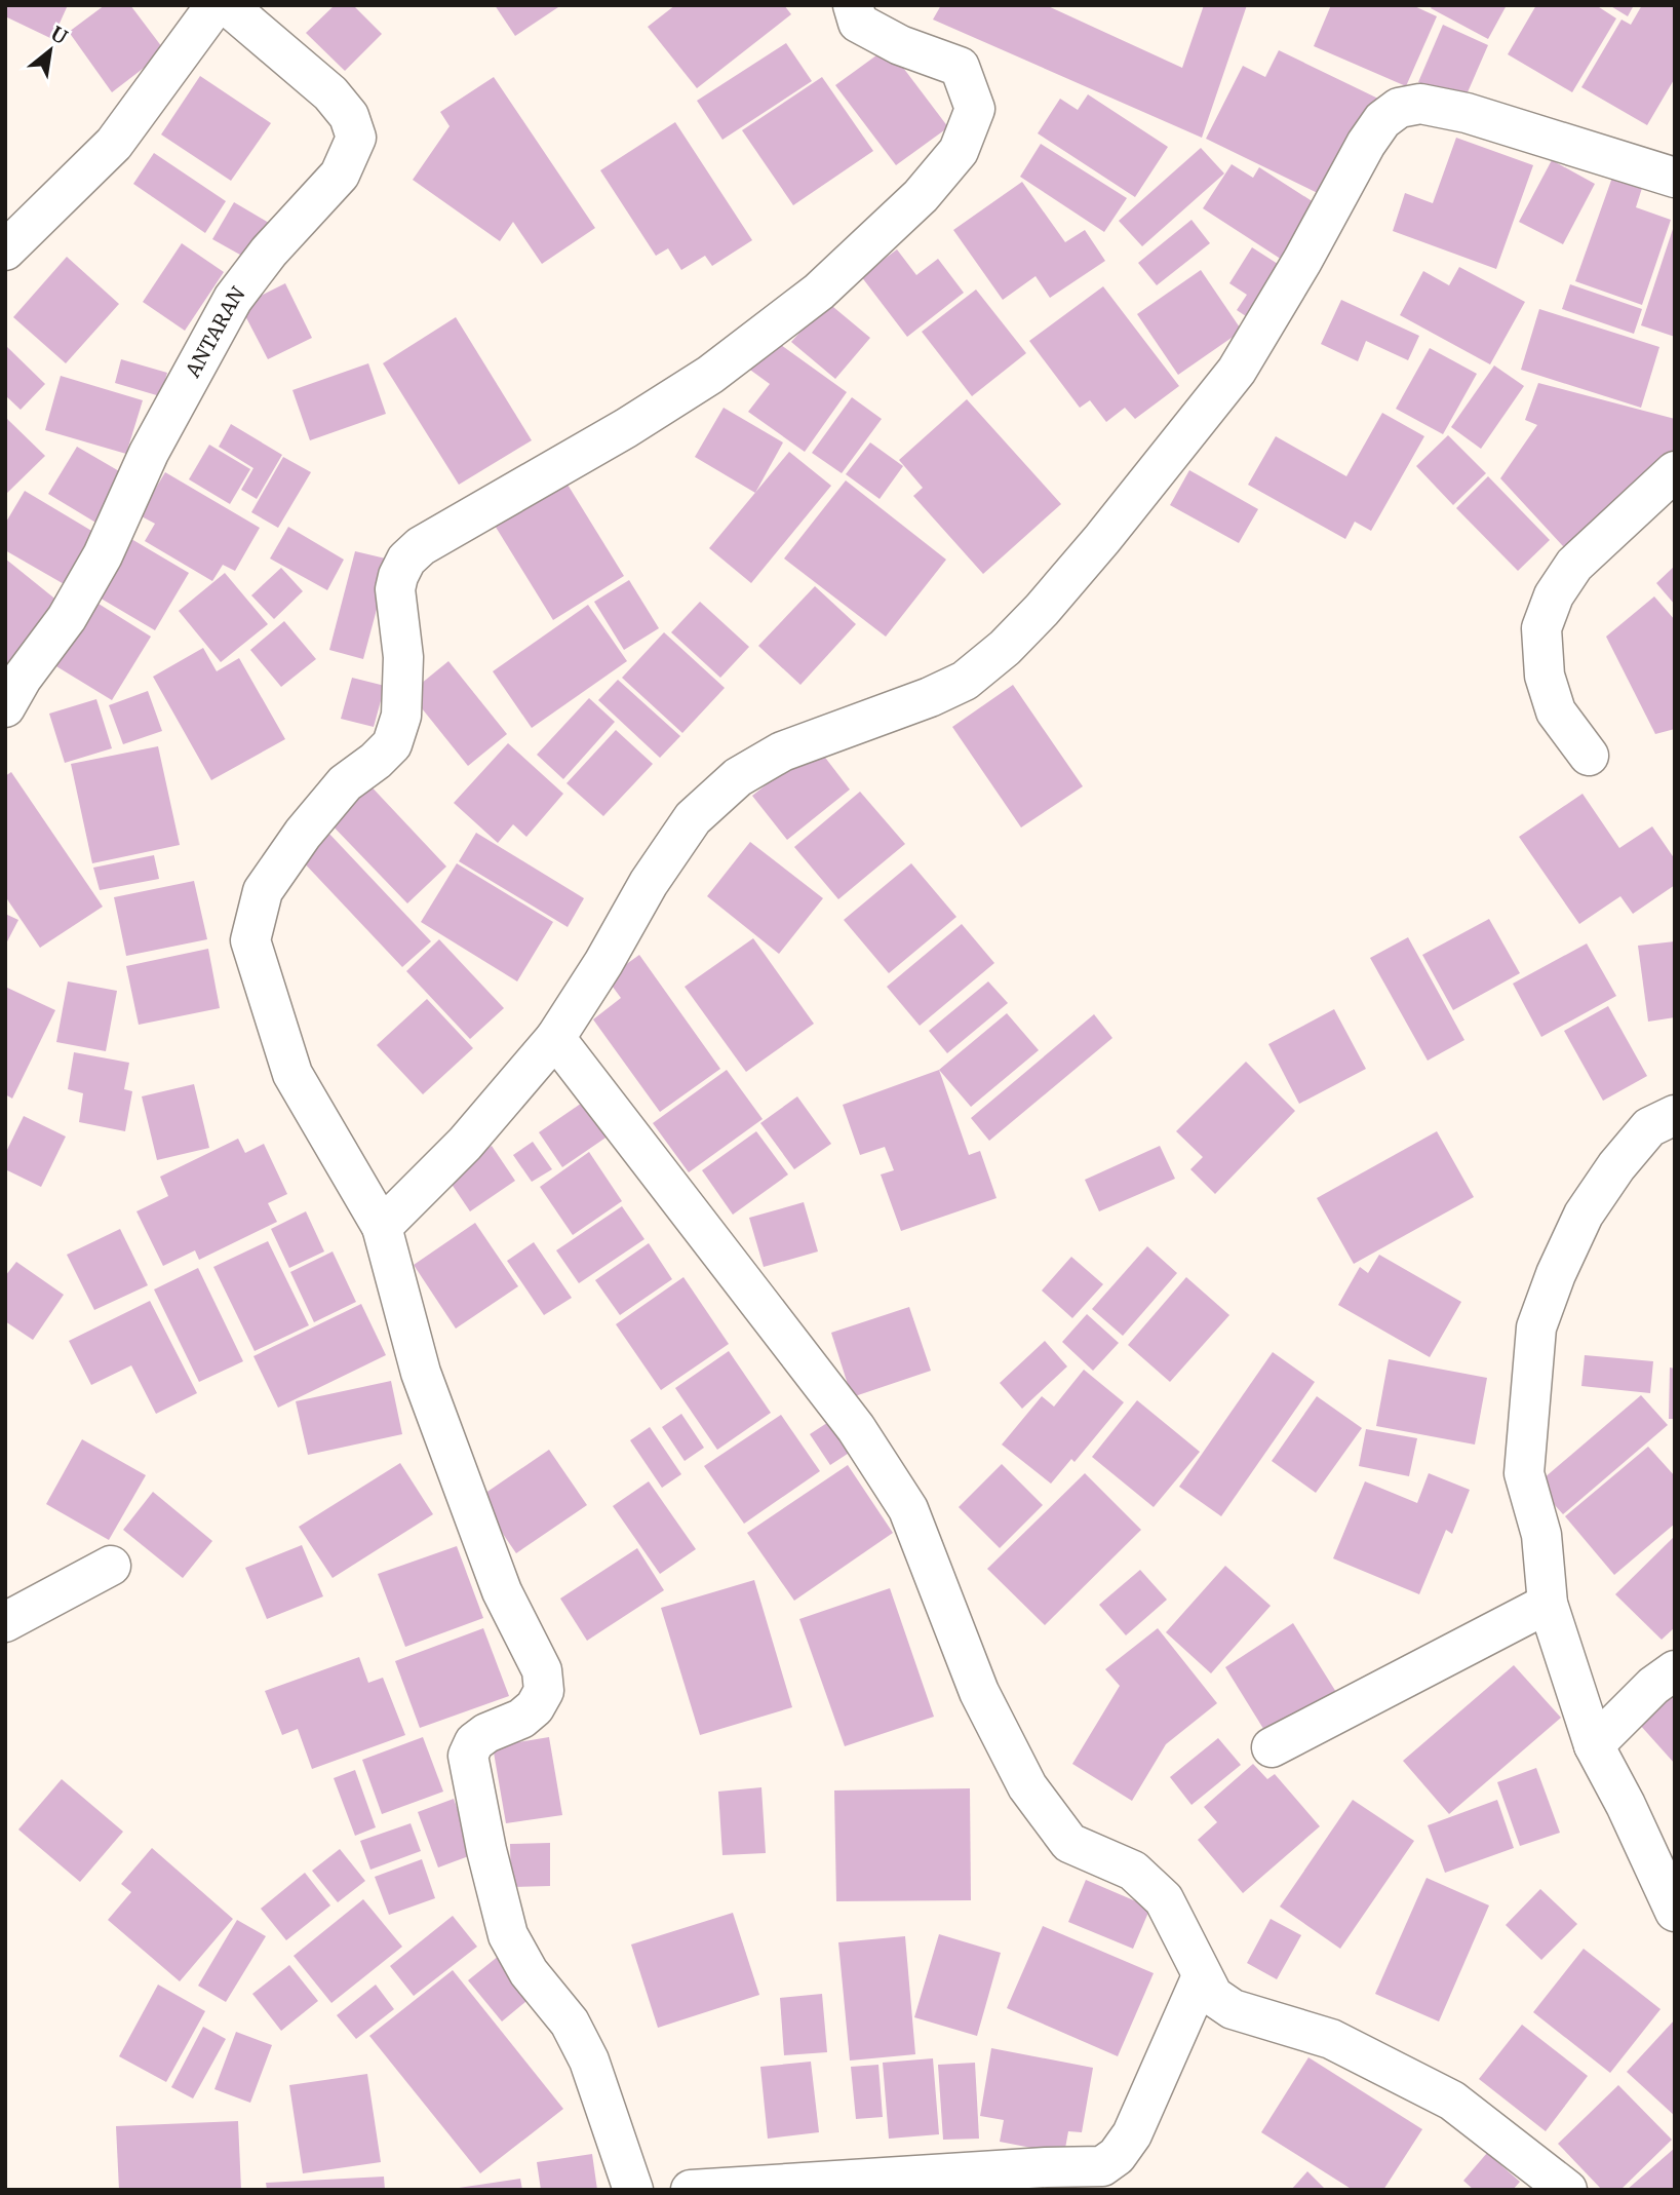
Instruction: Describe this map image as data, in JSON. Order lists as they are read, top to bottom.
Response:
{
  "streets": {
    "street": ["ANTARAN"]
  },
  "north": "top right"
}
